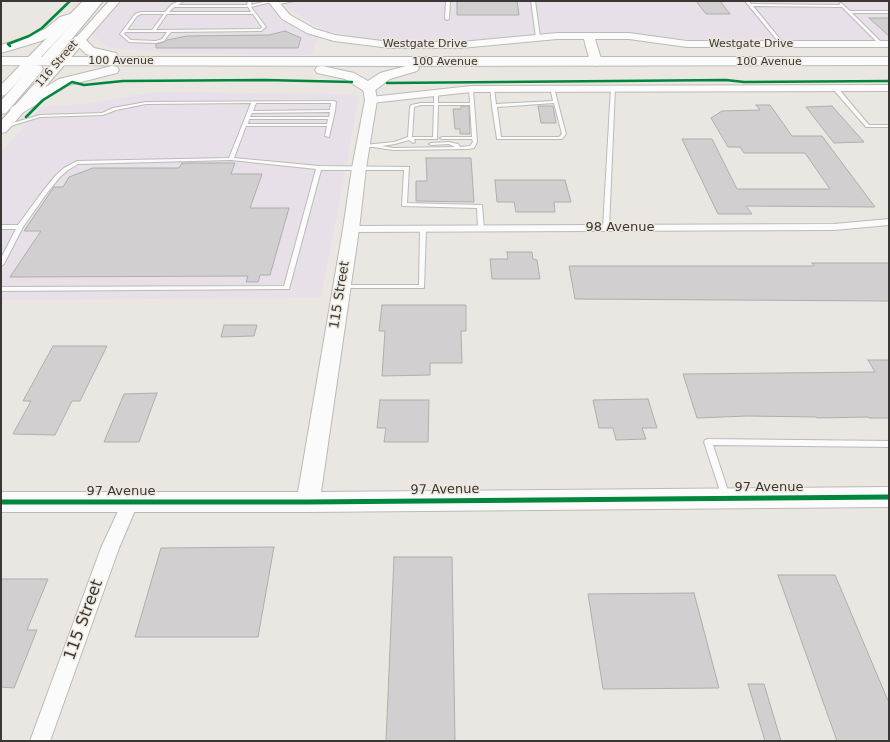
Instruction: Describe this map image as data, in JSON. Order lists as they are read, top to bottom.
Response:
{
  "streets": {
    "main road": ["100 Avenue"],
    "street": [
      "Westgate Drive",
      "116 Street",
      "98 Avenue",
      "115 Street",
      "97 Avenue"
    ]
  },
  "crossings": [
    ["100 Avenue", "116 Street"],
    ["98 Avenue", "115 Street"],
    ["115 Street", "97 Avenue"]
  ]
}
